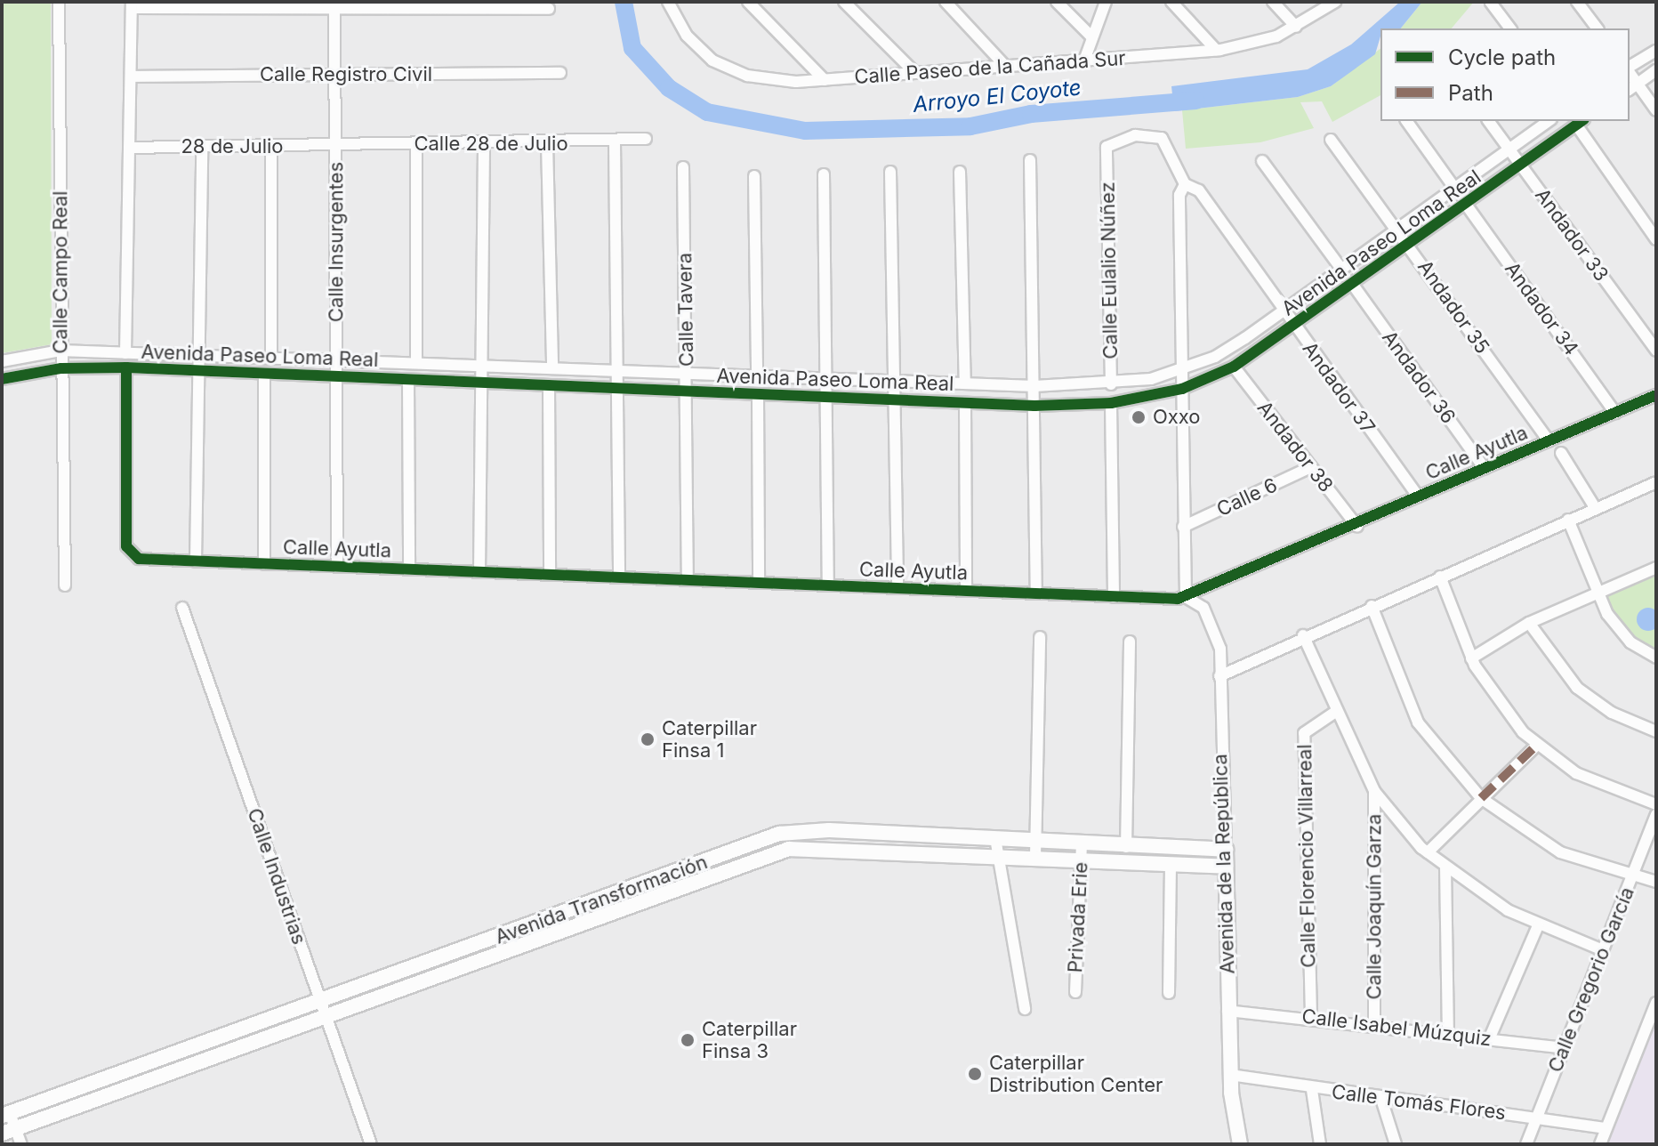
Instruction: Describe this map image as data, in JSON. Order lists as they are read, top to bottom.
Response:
{
  "streets": {
    "main road": ["Avenida de la República", "Avenida Transformación"],
    "street": [
      "Calle Paseo de la Cañada Sur",
      "Calle Registro Civil",
      "Calle 28 de Julio",
      "28 de Julio",
      "Andador 33",
      "Calle Insurgentes",
      "Avenida Paseo Loma Real",
      "Calle Eulalio Núñez",
      "Calle Campo Real",
      "Andador 35",
      "Andador 34",
      "Calle Tavera",
      "Andador 36",
      "Andador 37",
      "Andador 38",
      "Calle Ayutla",
      "Calle 6",
      "Calle Florencio Villarreal",
      "Calle Industrias",
      "Calle Joaquín Garza",
      "Privada Erie",
      "Calle Gregorio García",
      "Calle Isabel Múzquiz",
      "Calle Tomás Flores"
    ]
  },
  "crossings": [
    ["Calle Registro Civil", "Calle Insurgentes"],
    ["Calle 28 de Julio", "28 de Julio"],
    ["Calle 28 de Julio", "Calle Insurgentes"],
    ["28 de Julio", "Calle Insurgentes"],
    ["Andador 33", "Avenida Paseo Loma Real"],
    ["Calle Insurgentes", "Avenida Paseo Loma Real"],
    ["Calle Insurgentes", "Calle Ayutla"],
    ["Avenida Paseo Loma Real", "Calle Eulalio Núñez"],
    ["Avenida Paseo Loma Real", "Calle Campo Real"],
    ["Avenida Paseo Loma Real", "Andador 35"],
    ["Avenida Paseo Loma Real", "Andador 34"],
    ["Avenida Paseo Loma Real", "Calle Tavera"],
    ["Avenida Paseo Loma Real", "Andador 36"],
    ["Avenida Paseo Loma Real", "Andador 37"],
    ["Avenida Paseo Loma Real", "Andador 38"],
    ["Avenida Paseo Loma Real", "Calle Ayutla"],
    ["Calle Eulalio Núñez", "Andador 37"],
    ["Andador 35", "Calle Ayutla"],
    ["Andador 34", "Calle Ayutla"],
    ["Calle Tavera", "Calle Ayutla"],
    ["Andador 36", "Calle Ayutla"],
    ["Andador 37", "Calle Ayutla"],
    ["Andador 38", "Calle Ayutla"],
    ["Andador 38", "Calle 6"],
    ["Calle Ayutla", "Avenida de la República"],
    ["Calle Florencio Villarreal", "Calle Isabel Múzquiz"],
    ["Avenida de la República", "Avenida Transformación"],
    ["Avenida de la República", "Calle Isabel Múzquiz"],
    ["Avenida de la República", "Calle Tomás Flores"],
    ["Calle Industrias", "Avenida Transformación"],
    ["Avenida Transformación", "Privada Erie"],
    ["Calle Joaquín Garza", "Calle Isabel Múzquiz"],
    ["Calle Gregorio García", "Calle Isabel Múzquiz"],
    ["Calle Gregorio García", "Calle Tomás Flores"]
  ],
  "water": ["Arroyo El Coyote"],
  "places": [
    "Oxxo",
    "Caterpillar Finsa 1",
    "Caterpillar Finsa 3",
    "Caterpillar Distribution Center"
  ],
  "legend": ["Cycle path", "Path"]
}
